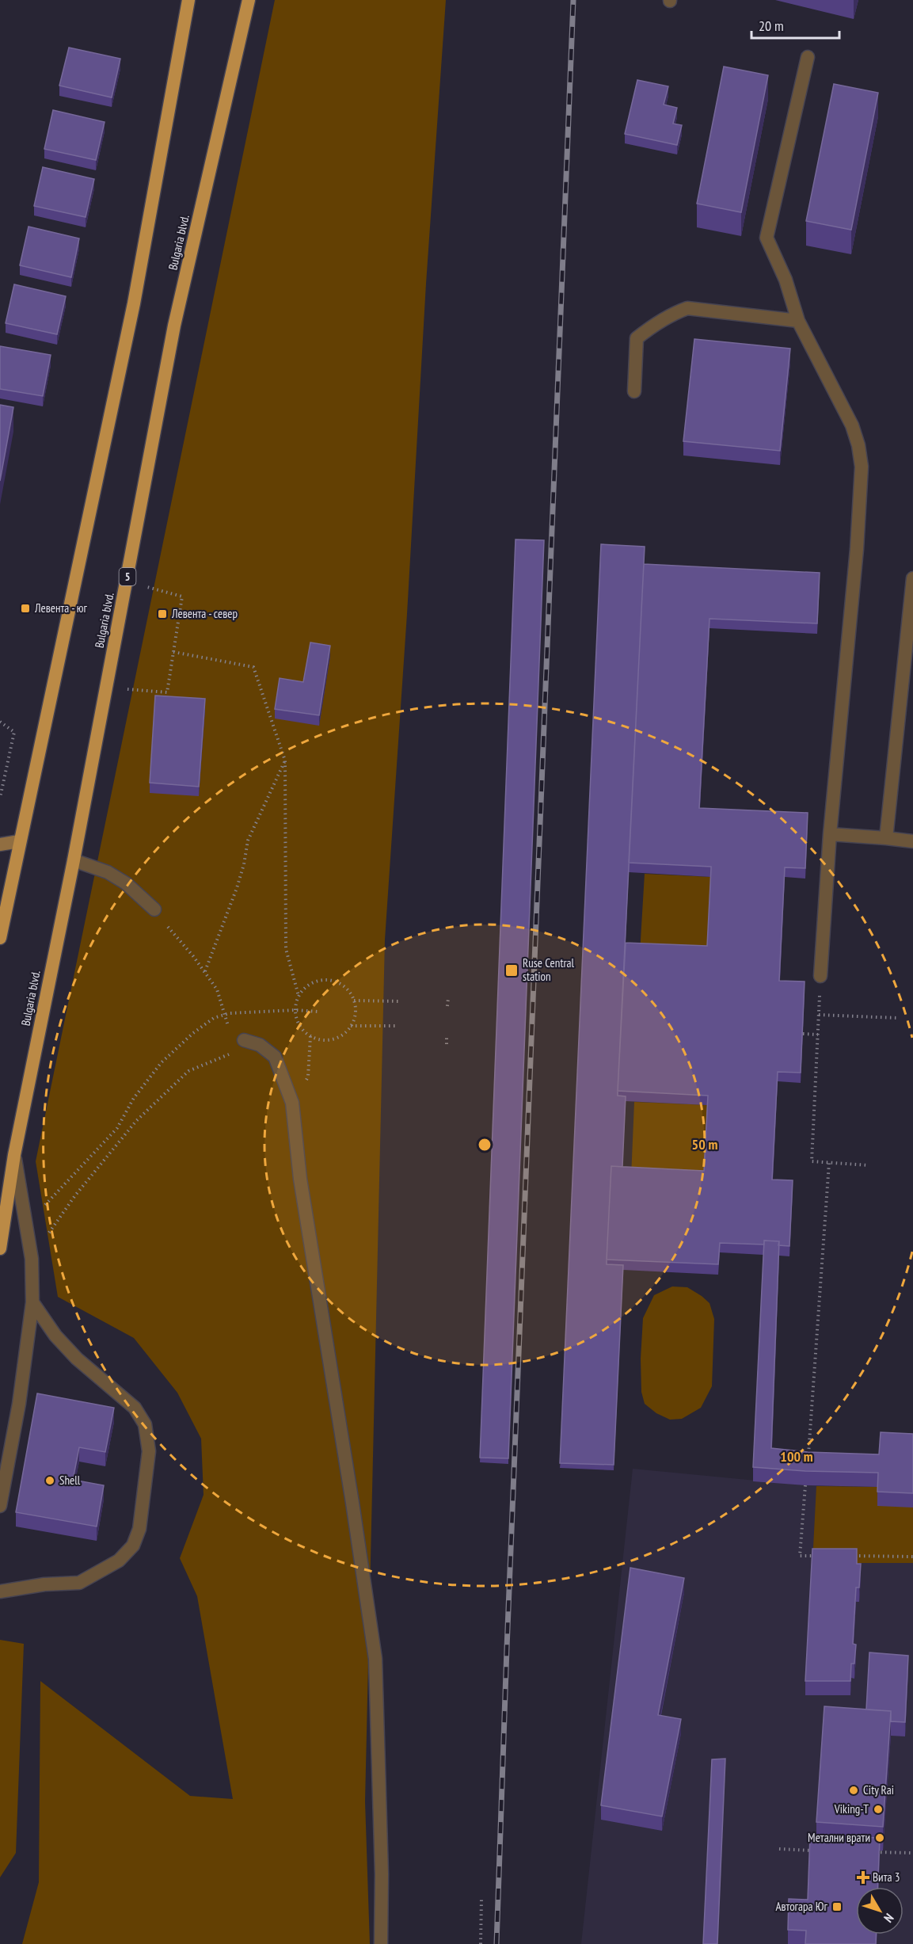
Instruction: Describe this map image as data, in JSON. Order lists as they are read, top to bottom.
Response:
{
  "streets": {
    "highway": ["Bulgaria blvd.", "5"]
  },
  "places": {
    "transit": [
      "Левента - юг",
      "Левента - север",
      "Ruse Central station",
      "Автогара Юг"
    ],
    "other": [
      "Shell",
      "City Rai",
      "Viking-T",
      "Метални врати"
    ],
    "health": ["Вита 3"]
  },
  "scale_bar": "20 m",
  "north": "bottom right",
  "rings": ["50 m", "100 m"]
}
